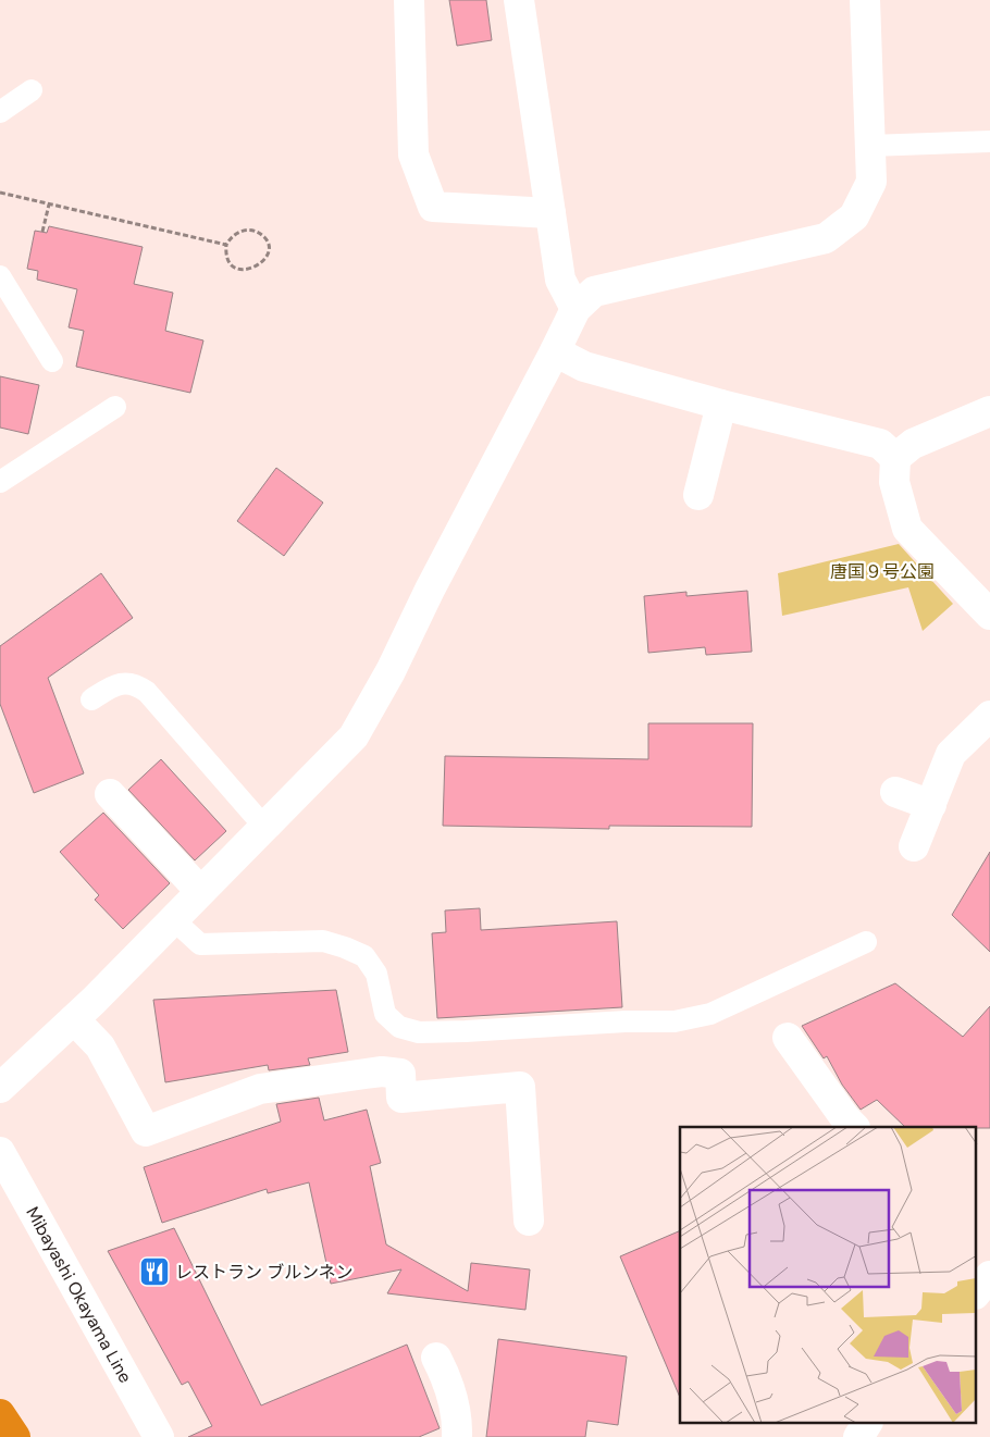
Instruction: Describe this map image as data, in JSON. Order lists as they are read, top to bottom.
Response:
{
  "streets": {
    "street": ["Mibayashi Okayama Line"]
  },
  "parks": ["唐国９号公園"],
  "places": {
    "restaurant": ["レストラン ブルンネン"]
  }
}
